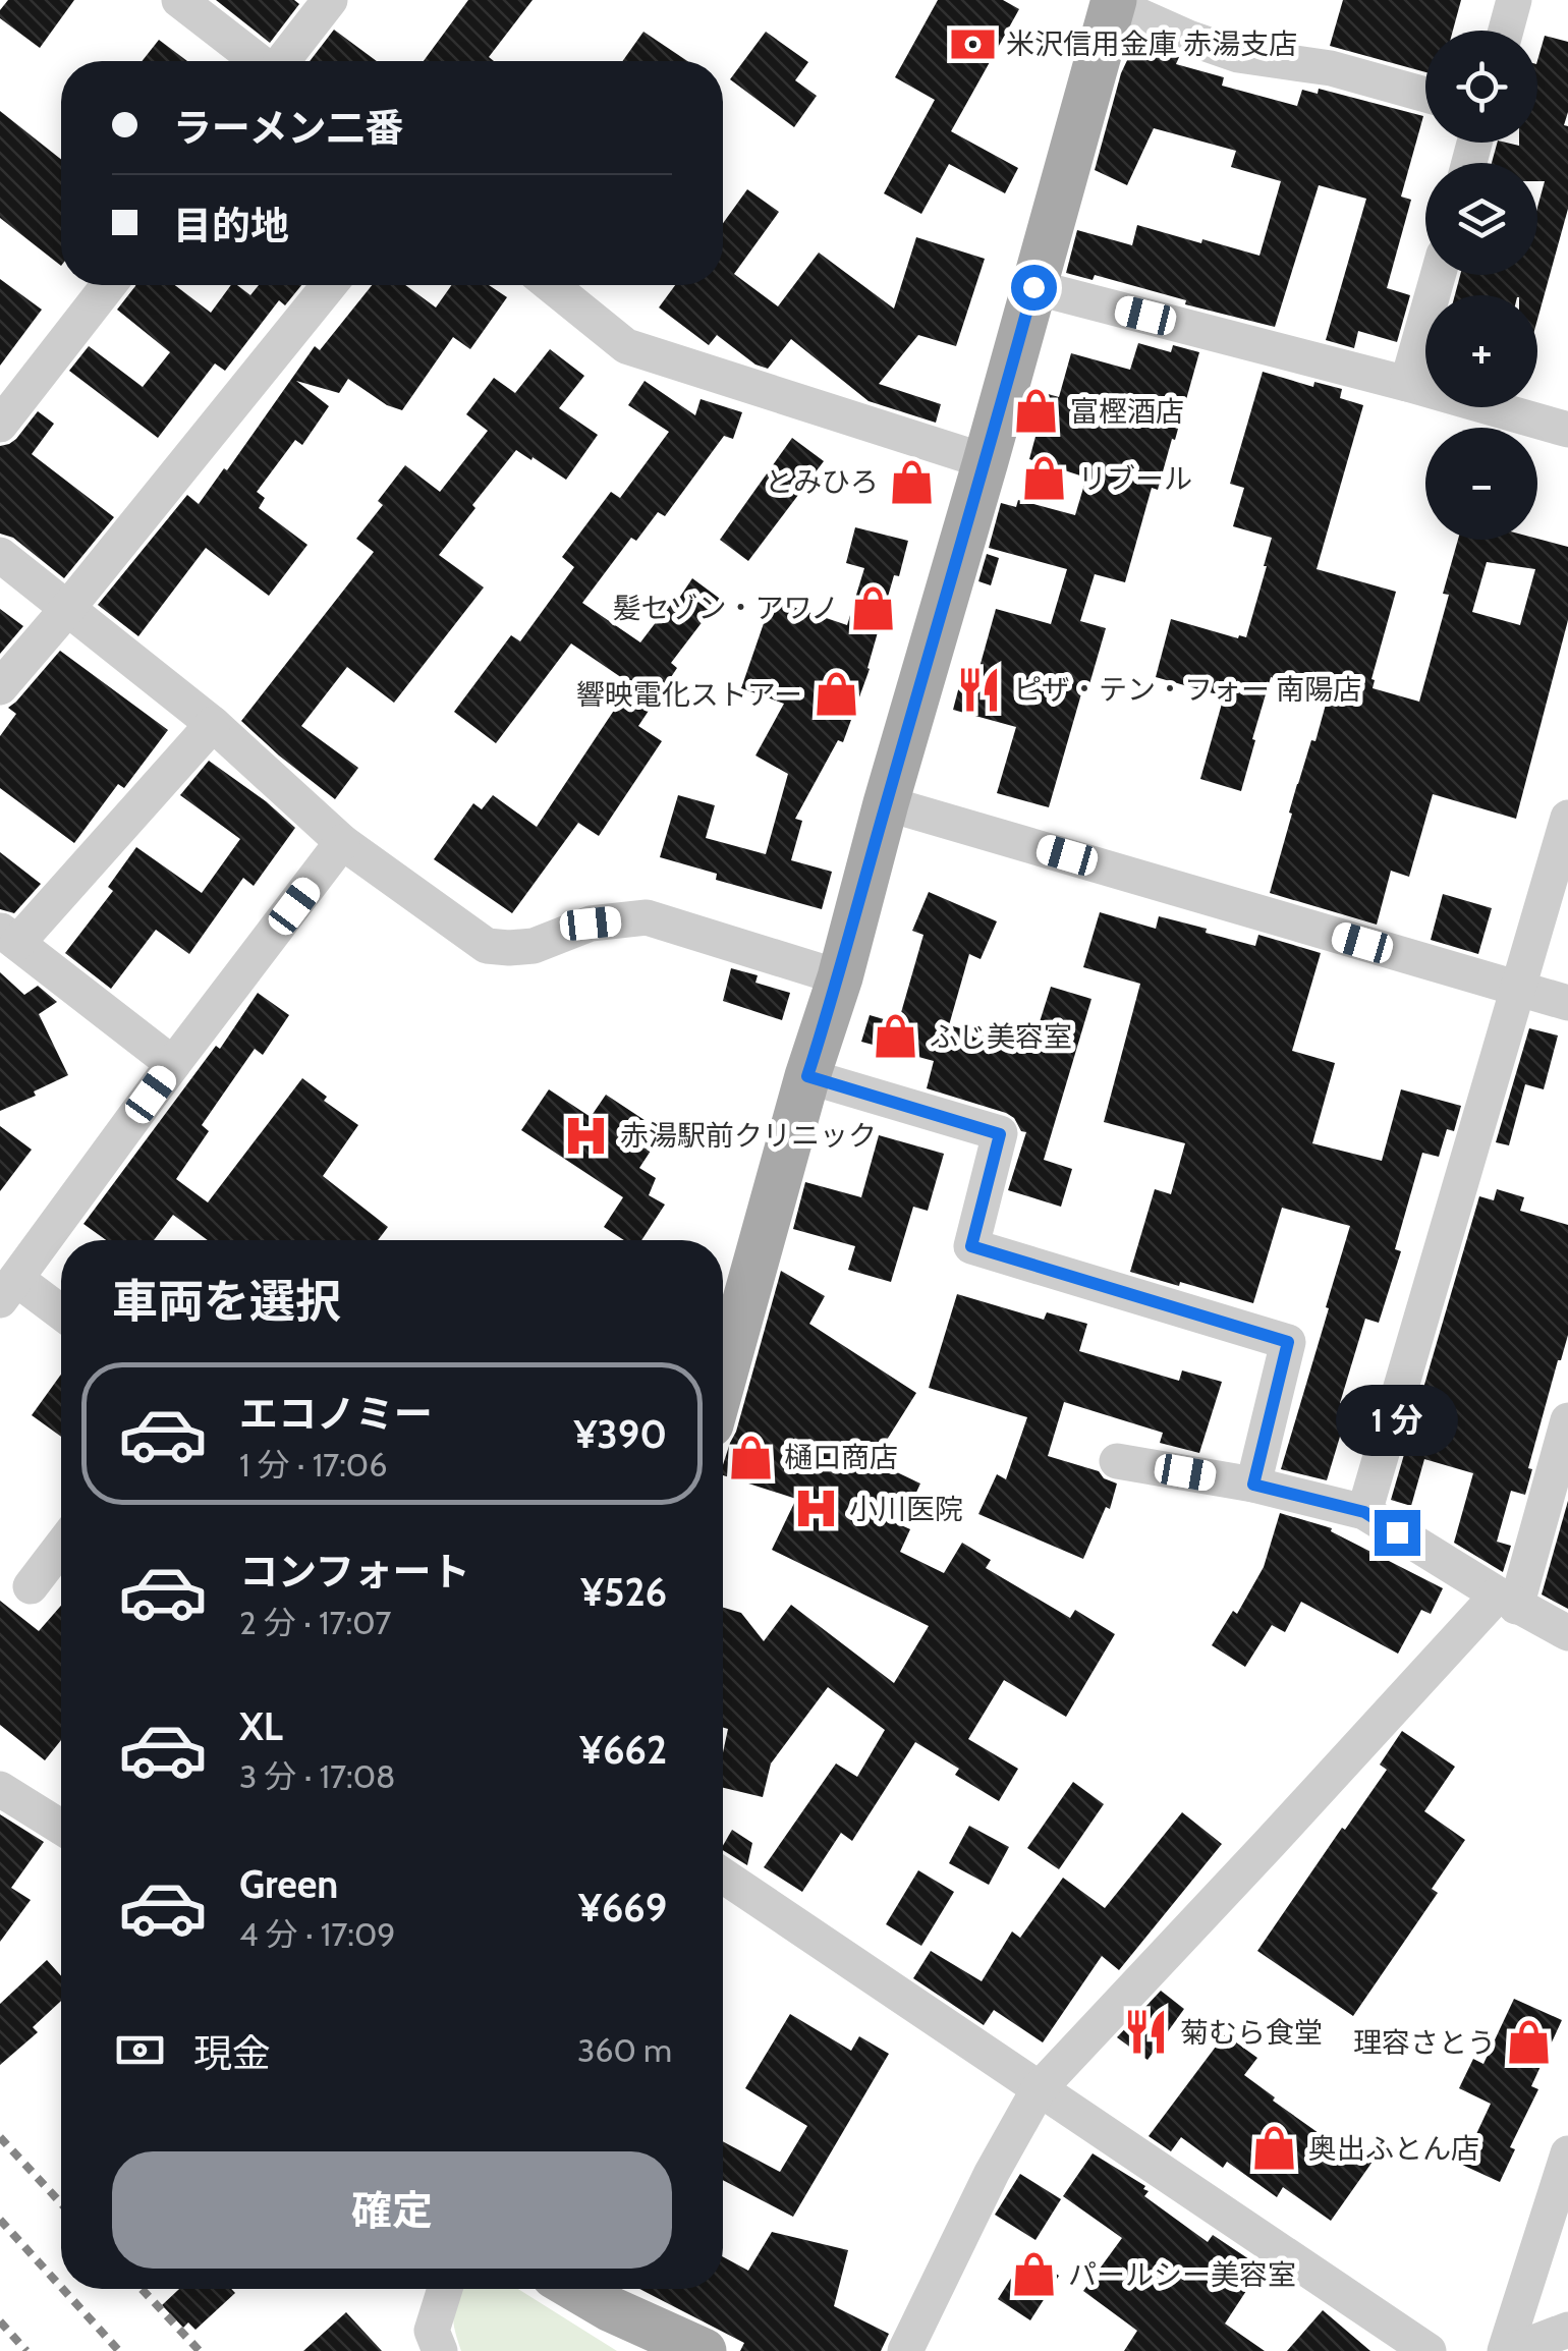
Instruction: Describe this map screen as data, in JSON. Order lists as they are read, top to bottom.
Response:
{
  "places": {
    "bank": ["米沢信用金庫 赤湯支店"],
    "shop": [
      "富樫酒店",
      "リブール",
      "とみひろ",
      "髪セゾン・アワノ",
      "響映電化ストアー",
      "ふじ美容室",
      "樋口商店",
      "理容さとう",
      "奥出ふとん店",
      "パールシー美容室"
    ],
    "restaurant": ["ピザ・テン・フォー 南陽店", "菊むら食堂"],
    "hospital": ["赤湯駅前クリニック", "小川医院"]
  },
  "page": {
    "map_buttons": ["+", "−"],
    "banner": ["ラーメン二番", "目的地"],
    "heading": "車両を選択",
    "list": [
      {
        "name": "エコノミー",
        "note": "1 分 · 17:06",
        "value": "¥390"
      },
      {
        "name": "コンフォート",
        "note": "2 分 · 17:07",
        "value": "¥526"
      },
      {
        "name": "XL",
        "note": "3 分 · 17:08",
        "value": "¥662"
      },
      {
        "name": "Green",
        "note": "4 分 · 17:09",
        "value": "¥669"
      }
    ],
    "bubble": "1 分",
    "pay": ["現金", "360 m"],
    "buttons": "確定"
  }
}
